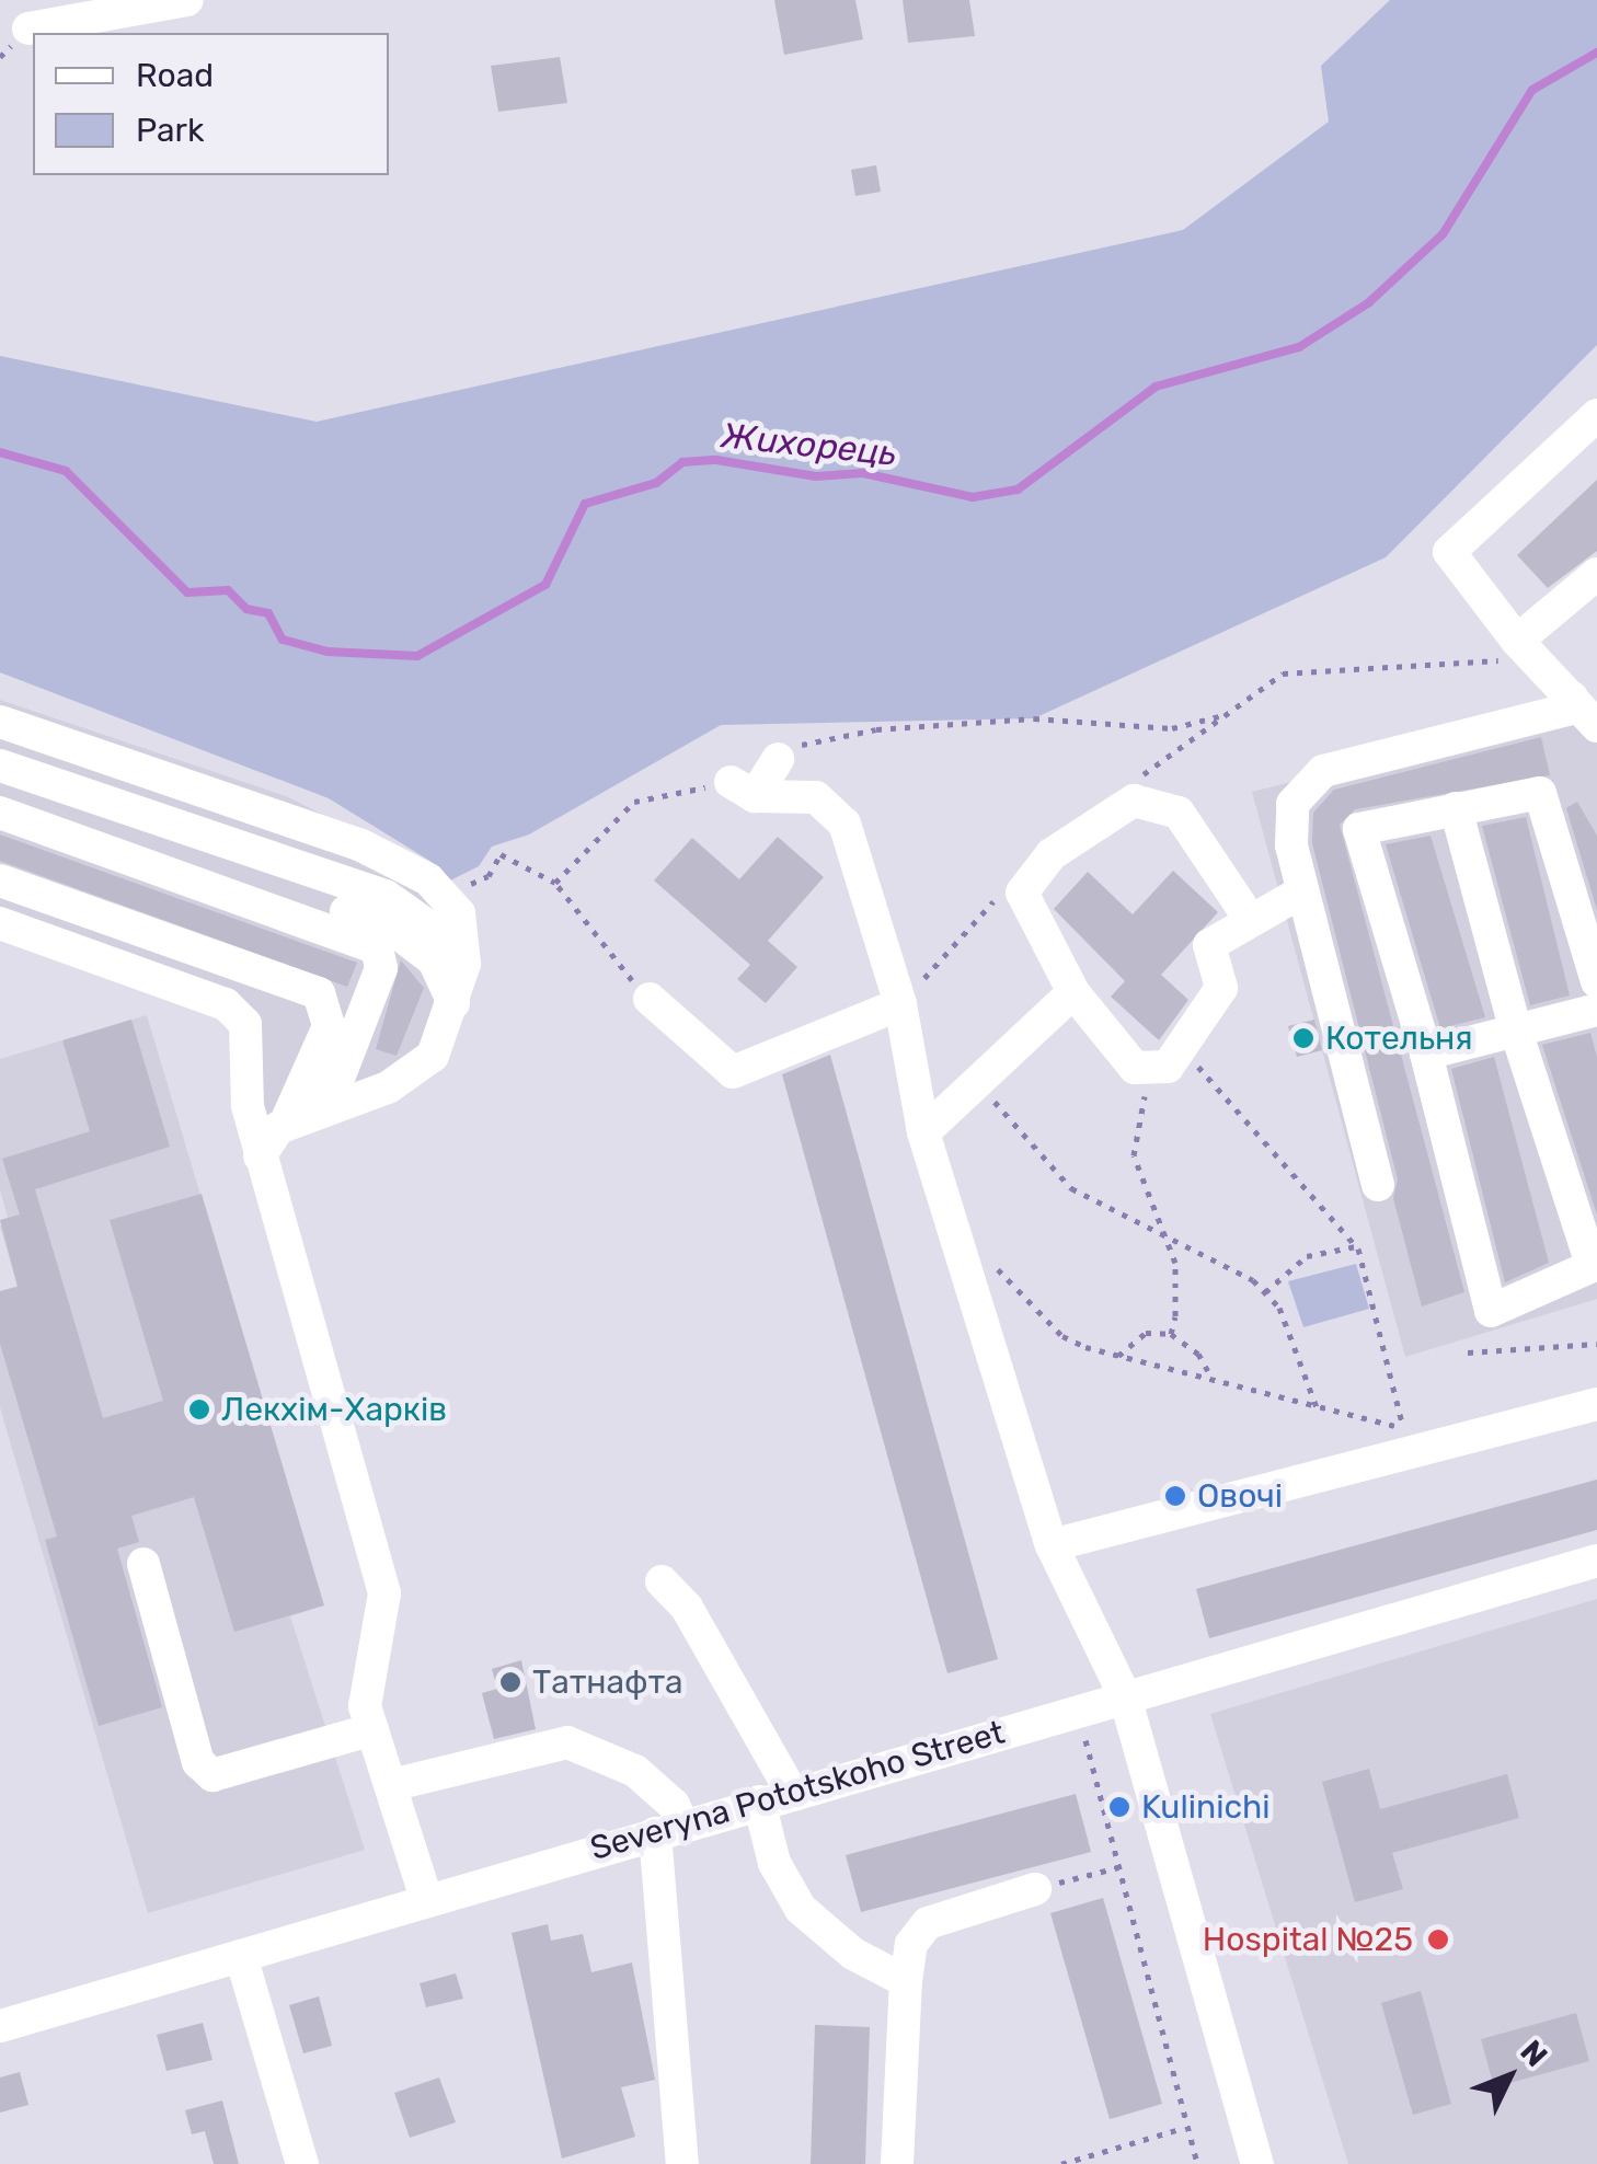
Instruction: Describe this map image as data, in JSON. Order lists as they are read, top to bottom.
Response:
{
  "streets": {
    "street": ["Severyna Pototskoho Street"]
  },
  "water": ["Жихорець"],
  "places": [
    "Котельня",
    "Лекхім-Харків",
    "Овочі",
    "Татнафта",
    "Kulinichi",
    "Hospital №25"
  ],
  "legend": ["Road", "Park"],
  "north": "top right"
}
